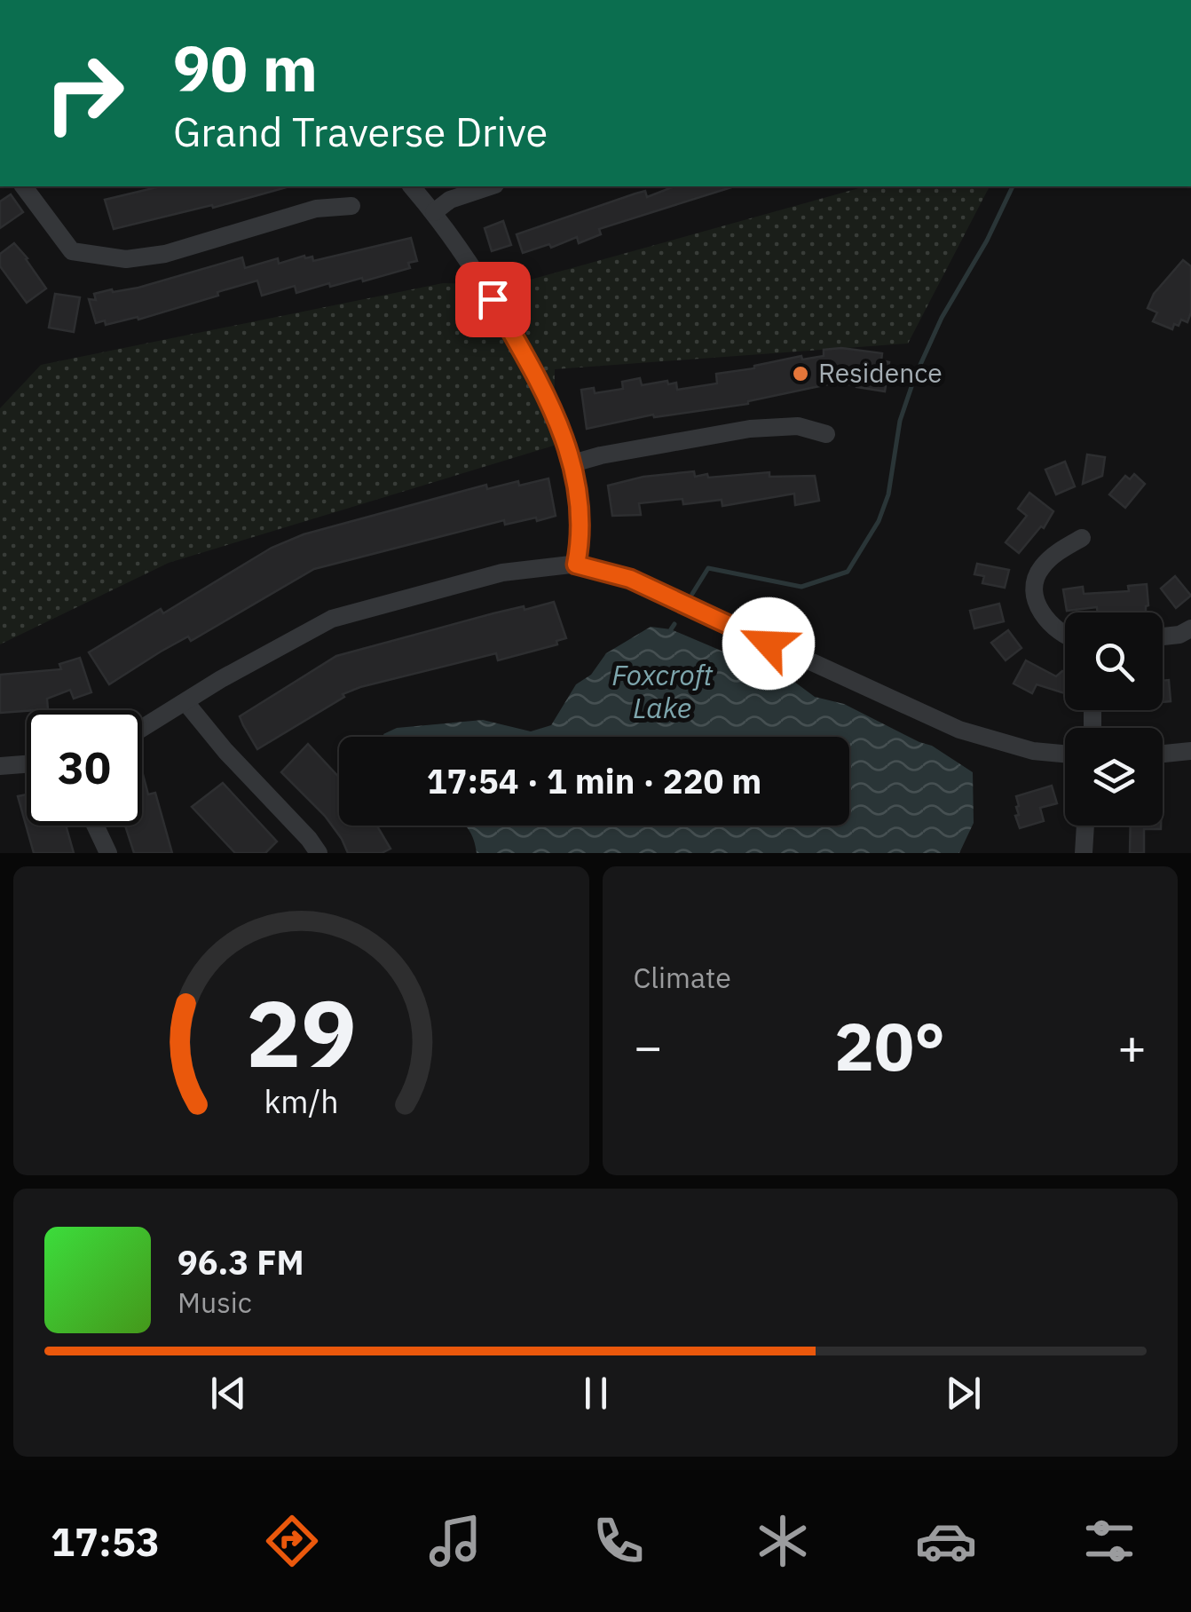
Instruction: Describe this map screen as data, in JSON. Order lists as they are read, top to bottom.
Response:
{
  "water": ["Foxcroft Lake"],
  "places": ["Residence"],
  "page": {
    "turn": ["90 m", "Grand Traverse Drive"],
    "limit": "30",
    "trip": "17:54 · 1 min · 220 m",
    "tile": "Climate",
    "heat": ["−", "20°", "+"],
    "song": ["96.3 FM", "Music"],
    "tabs": "17:53",
    "gauge": ["29", "km/h"]
  }
}
